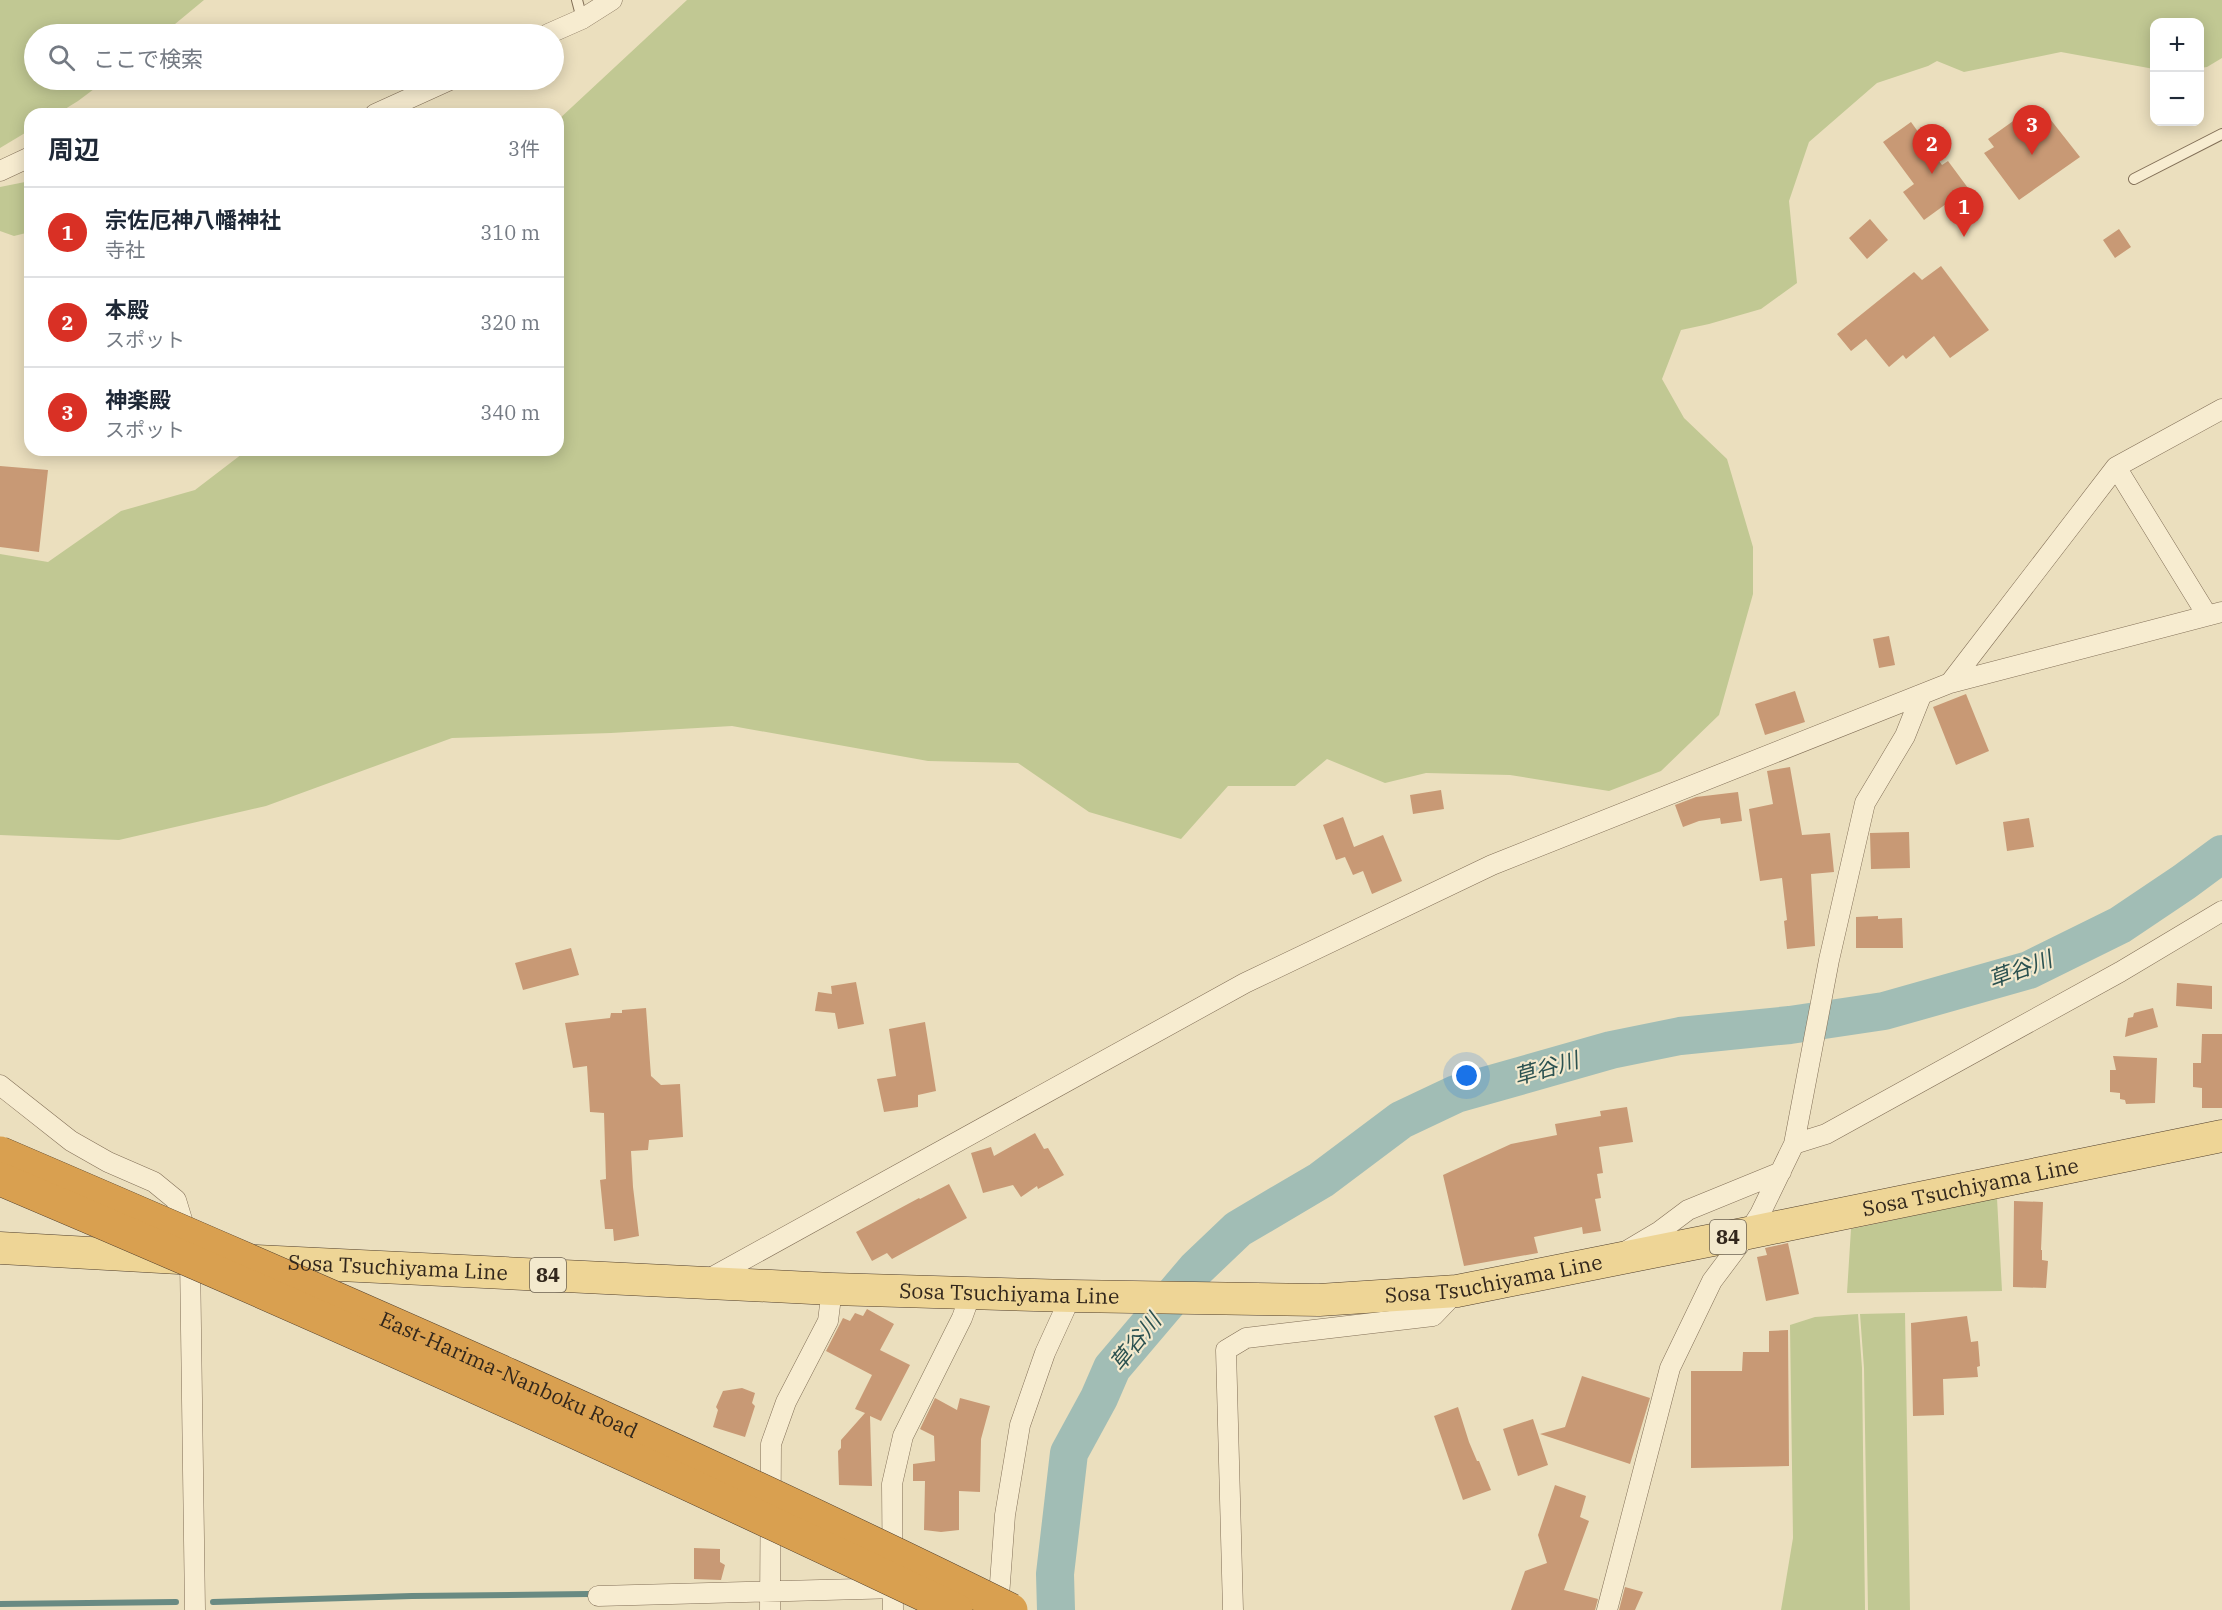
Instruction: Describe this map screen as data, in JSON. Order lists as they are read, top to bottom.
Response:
{
  "streets": {
    "highway": ["East-Harima-Nanboku Road"],
    "main road": ["Sosa Tsuchiyama Line", "84"]
  },
  "water": ["草谷川"],
  "page": {
    "map_buttons": ["+", "−"],
    "search": "ここで検索",
    "pins": ["3", "2", "1"],
    "heading": ["周辺", "3件"],
    "list": [
      {
        "mark": "1",
        "name": "宗佐厄神八幡神社",
        "note": "寺社",
        "value": "310 m"
      },
      {
        "mark": "2",
        "name": "本殿",
        "note": "スポット",
        "value": "320 m"
      },
      {
        "mark": "3",
        "name": "神楽殿",
        "note": "スポット",
        "value": "340 m"
      }
    ]
  }
}
